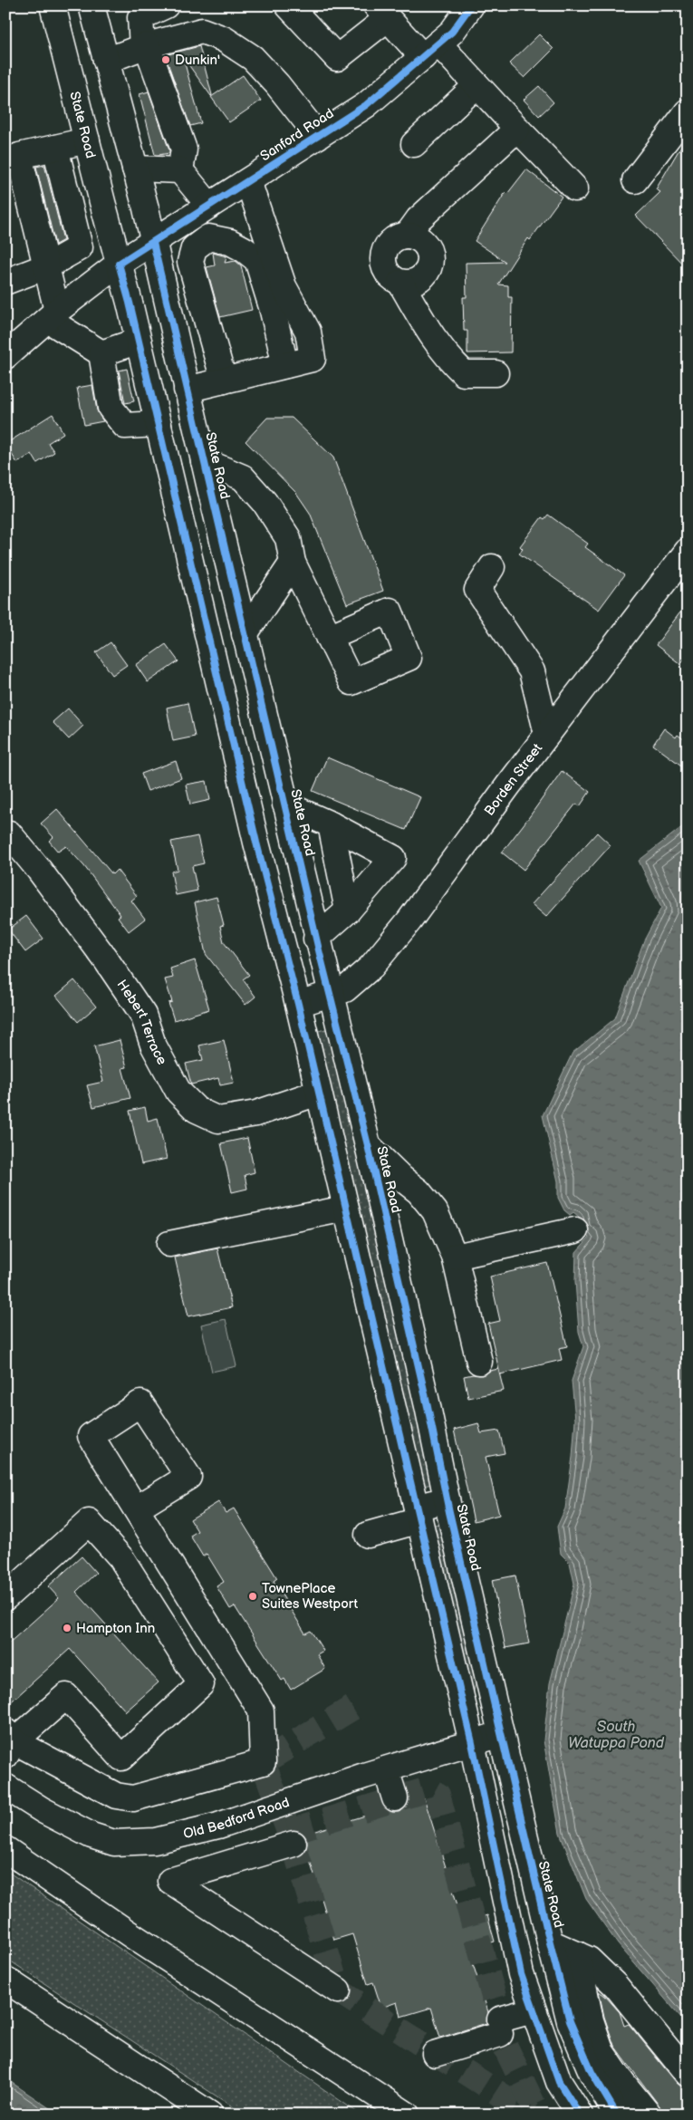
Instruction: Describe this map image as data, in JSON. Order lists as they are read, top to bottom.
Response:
{
  "streets": {
    "main road": [
      "State Road",
      "Sanford Road",
      "Borden Street",
      "Hebert Terrace",
      "Old Bedford Road"
    ]
  },
  "crossings": [
    ["State Road", "Sanford Road"],
    ["State Road", "Borden Street"],
    ["State Road", "Hebert Terrace"],
    ["State Road", "Old Bedford Road"]
  ],
  "water": ["South Watuppa Pond"],
  "places": ["Dunkin'", "TownePlace Suites Westport", "Hampton Inn"]
}
